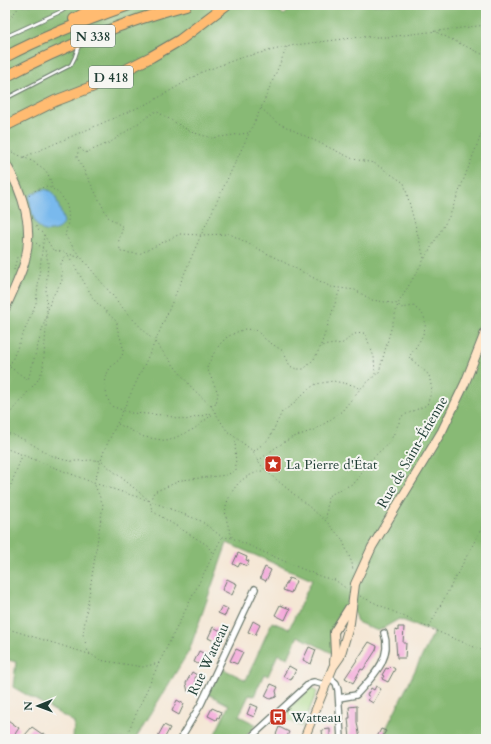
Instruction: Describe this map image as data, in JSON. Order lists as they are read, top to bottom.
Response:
{
  "streets": {
    "highway": ["N 338", "D 418"],
    "street": ["Rue de Saint-Étienne", "Rue Watteau"]
  },
  "places": {
    "place": ["La Pierre d'État"],
    "bus stop": ["Watteau"]
  },
  "north": "left"
}
